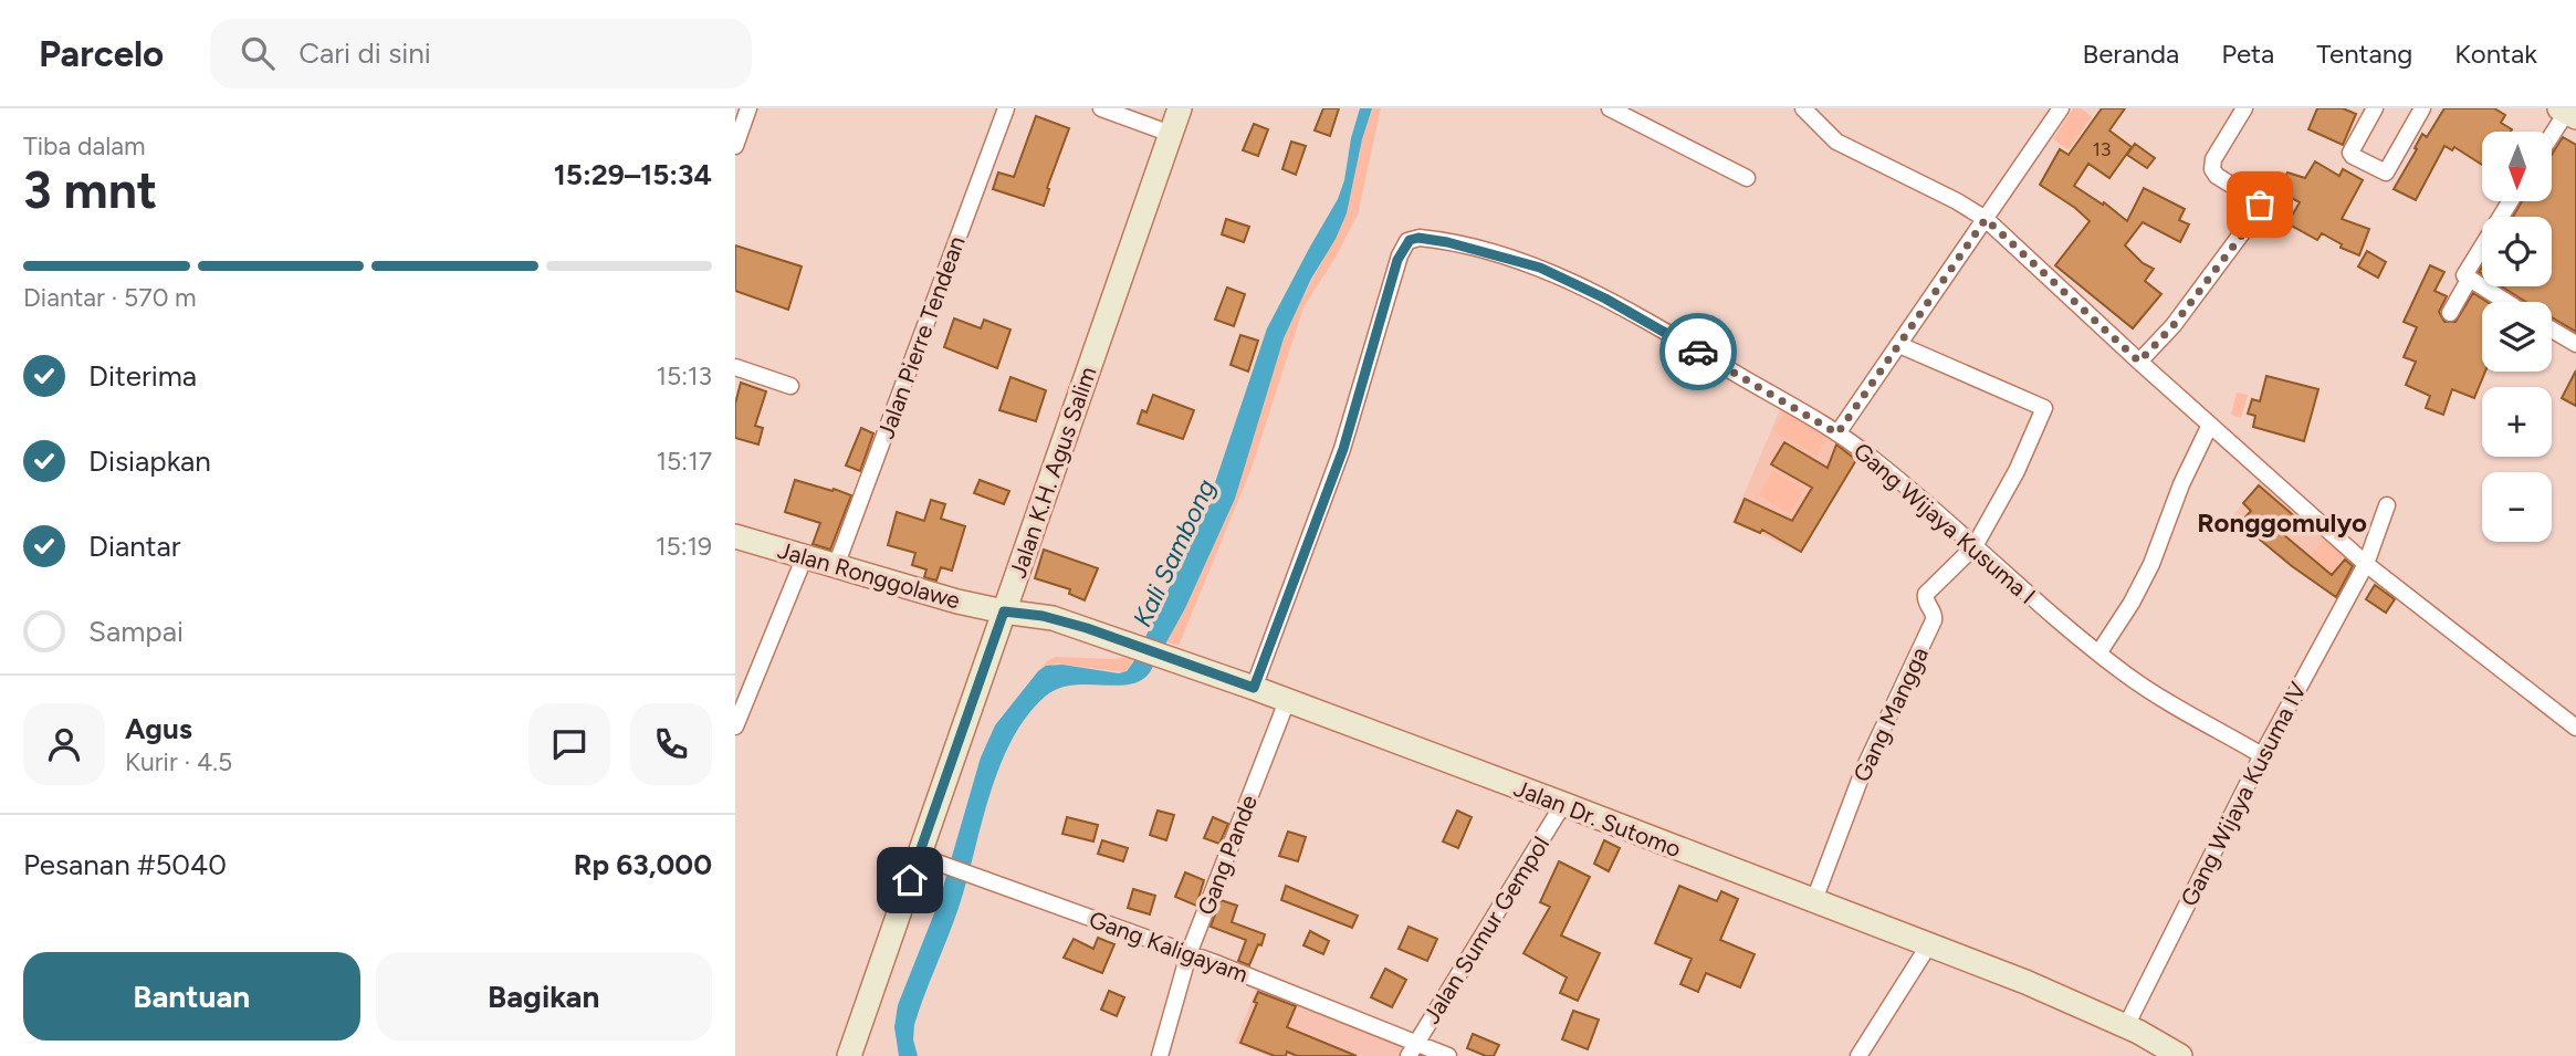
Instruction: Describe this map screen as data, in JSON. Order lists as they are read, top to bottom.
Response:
{
  "streets": {
    "main road": ["Jalan K.H. Agus Salim", "Jalan Ronggolawe", "Jalan Dr. Sutomo"],
    "street": [
      "Jalan Pierre Tendean",
      "Gang Wijaya Kusuma I",
      "Gang Mangga",
      "Gang Wijaya Kusuma IV",
      "Gang Pande",
      "Jalan Sumur Gempol",
      "Gang Kaligayam"
    ]
  },
  "crossings": [
    ["Jalan Pierre Tendean", "Jalan Ronggolawe"],
    ["Jalan K.H. Agus Salim", "Jalan Ronggolawe"],
    ["Jalan K.H. Agus Salim", "Jalan Dr. Sutomo"],
    ["Jalan K.H. Agus Salim", "Gang Kaligayam"],
    ["Gang Wijaya Kusuma I", "Gang Mangga"],
    ["Gang Wijaya Kusuma I", "Gang Wijaya Kusuma IV"],
    ["Gang Wijaya Kusuma I", "Jalan Dr. Sutomo"],
    ["Jalan Ronggolawe", "Jalan Dr. Sutomo"],
    ["Gang Mangga", "Jalan Dr. Sutomo"],
    ["Gang Wijaya Kusuma IV", "Jalan Dr. Sutomo"],
    ["Jalan Dr. Sutomo", "Gang Pande"],
    ["Jalan Dr. Sutomo", "Jalan Sumur Gempol"],
    ["Gang Pande", "Gang Kaligayam"],
    ["Jalan Sumur Gempol", "Gang Kaligayam"]
  ],
  "districts": ["Ronggomulyo"],
  "water": ["Kali Sambong"],
  "house_numbers": ["13"],
  "north": "bottom",
  "page": {
    "header": "Parcelo",
    "search": "Cari di sini",
    "nav": [
      "Beranda",
      "Peta",
      "Tentang",
      "Kontak"
    ],
    "heading": ["3 mnt", "Tiba dalam", "15:29–15:34"],
    "panel": [
      "Agus",
      "Kurir · 4.5",
      "Pesanan #5040",
      "Rp 63,000"
    ],
    "map_buttons": ["+", "−"],
    "bar": "Diantar · 570 m",
    "list": [
      ["Diterima", "15:13"],
      ["Disiapkan", "15:17"],
      ["Diantar", "15:19"],
      "Sampai"
    ],
    "buttons": ["Bantuan", "Bagikan"]
  }
}
